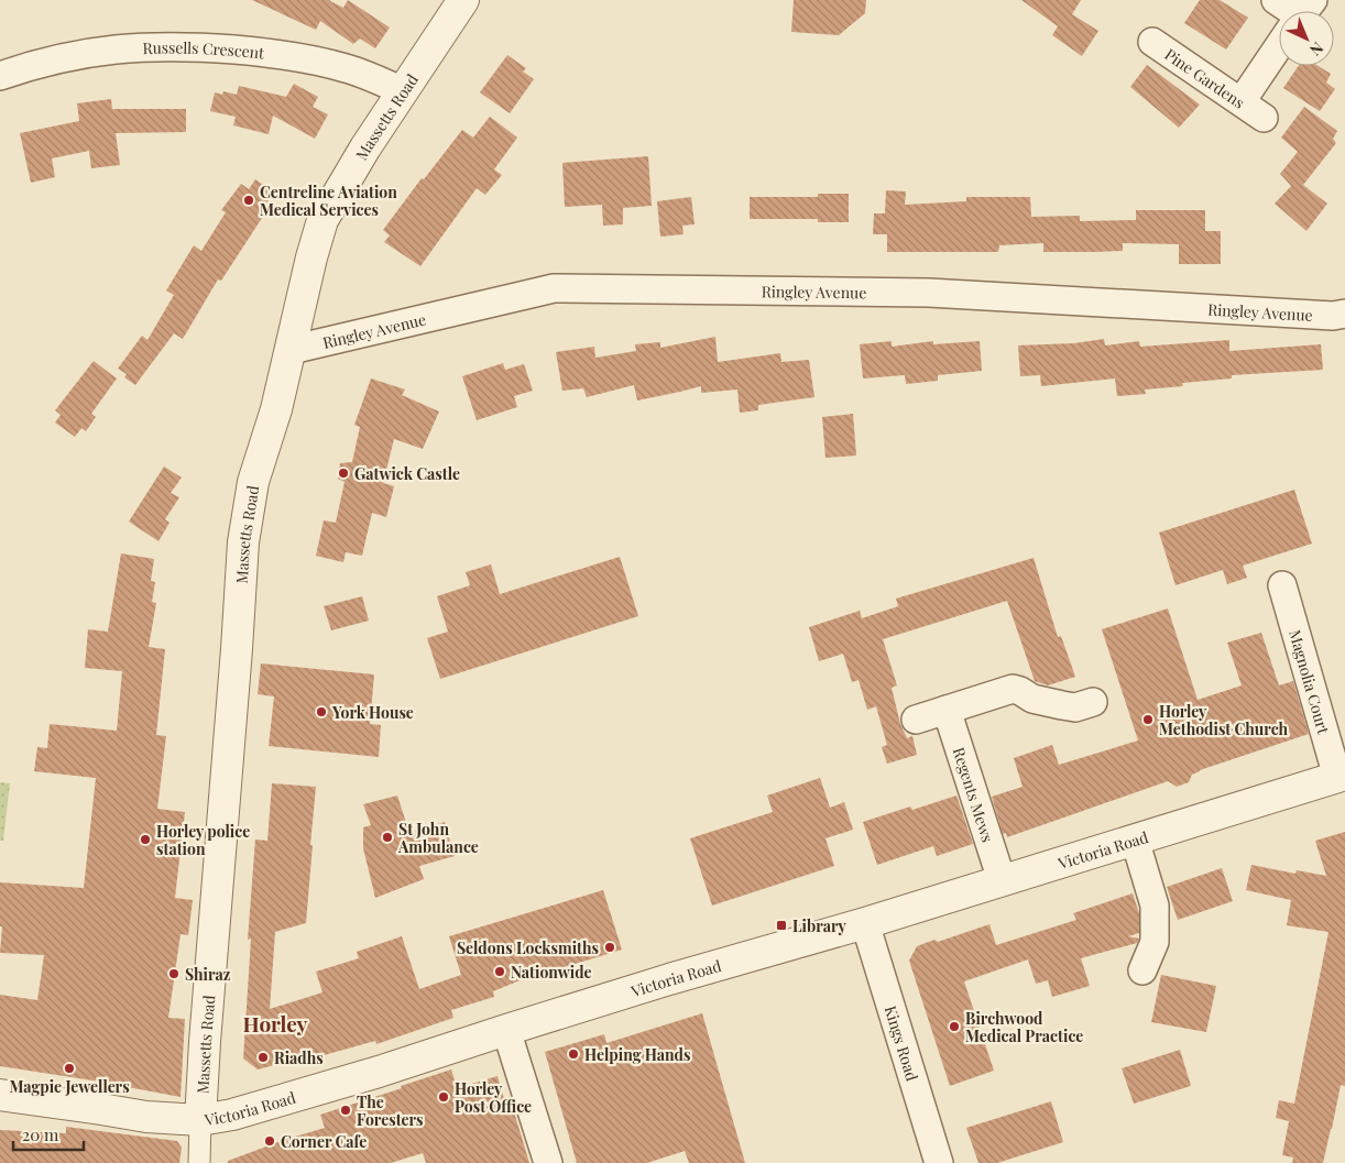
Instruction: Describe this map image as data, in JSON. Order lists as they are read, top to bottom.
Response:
{
  "streets": {
    "street": [
      "Russells Crescent",
      "Pine Gardens",
      "Massetts Road",
      "Ringley Avenue",
      "Magnolia Court",
      "Regents Mews",
      "Victoria Road",
      "Kings Road"
    ]
  },
  "crossings": [
    ["Russells Crescent", "Massetts Road"],
    ["Massetts Road", "Ringley Avenue"],
    ["Massetts Road", "Victoria Road"],
    ["Magnolia Court", "Victoria Road"],
    ["Regents Mews", "Victoria Road"],
    ["Victoria Road", "Kings Road"]
  ],
  "districts": ["Horley"],
  "places": {
    "other": [
      "Centreline Aviation Medical Services",
      "Gatwick Castle",
      "York House",
      "Horley Methodist Church",
      "St John Ambulance",
      "Horley police station",
      "Seldons Locksmiths",
      "Nationwide",
      "Shiraz",
      "Birchwood Medical Practice",
      "Helping Hands",
      "Riadhs",
      "Magpie Jewellers",
      "Horley Post Office",
      "The Foresters",
      "Corner Cafe"
    ],
    "transit": ["Library"]
  },
  "scale_bar": "20 m",
  "north": "bottom right"
}
